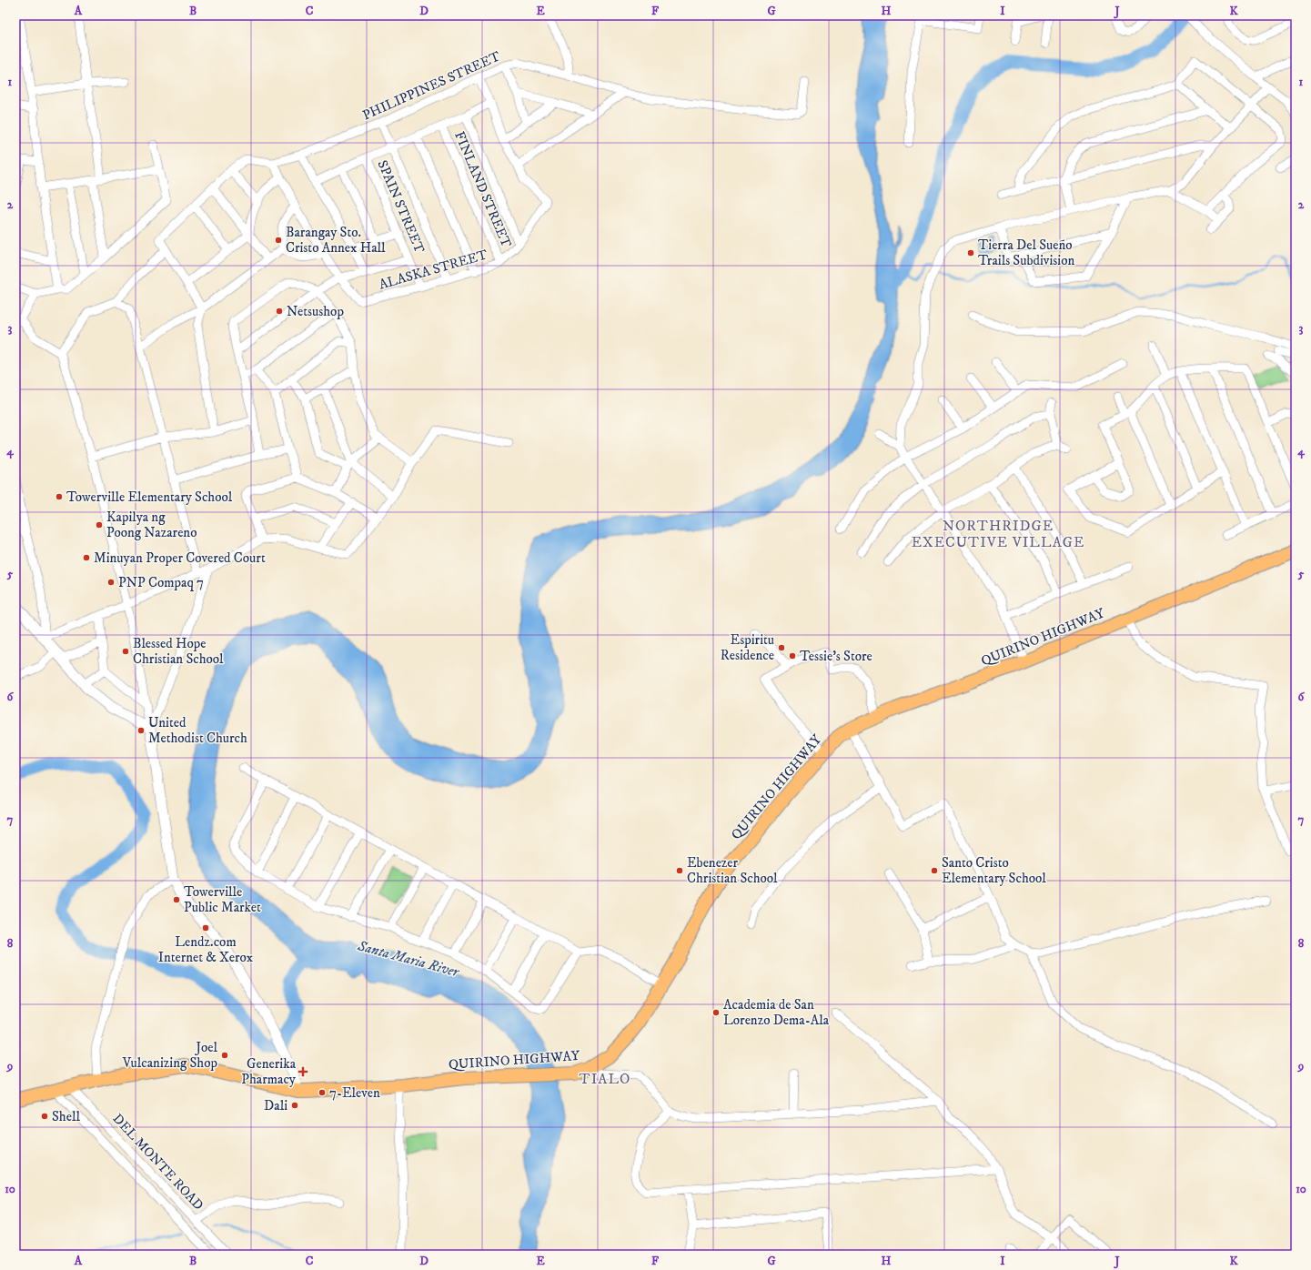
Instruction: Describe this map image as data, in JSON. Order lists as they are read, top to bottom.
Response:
{
  "streets": {
    "main road": ["QUIRINO HIGHWAY"],
    "street": [
      "PHILIPPINES STREET",
      "FINLAND STREET",
      "SPAIN STREET",
      "ALASKA STREET",
      "DEL MONTE ROAD"
    ]
  },
  "crossings": [
    ["FINLAND STREET", "ALASKA STREET"],
    ["SPAIN STREET", "ALASKA STREET"],
    ["QUIRINO HIGHWAY", "DEL MONTE ROAD"]
  ],
  "districts": ["NORTHRIDGE EXECUTIVE VILLAGE", "TIALO"],
  "water": ["Santa Maria River"],
  "places": {
    "other": [
      "Barangay Sto. Cristo Annex Hall",
      "Tierra Del Sueño Trails Subdivision",
      "Netsushop",
      "Towerville Elementary School",
      "Kapilya ng Poong Nazareno",
      "Minuyan Proper Covered Court",
      "PNP Compaq 7",
      "Espiritu Residence",
      "Blessed Hope Christian School",
      "Tessie's Store",
      "United Methodist Church",
      "Ebenezer Christian School",
      "Santo Cristo Elementary School",
      "Towerville Public Market",
      "Lendz.com Internet & Xerox",
      "Academia de San Lorenzo Dema-Ala",
      "Joel Vulcanizing Shop",
      "7-Eleven",
      "Dali",
      "Shell"
    ],
    "health": ["Generika Pharmacy"]
  },
  "grid": {
    "columns": [
      "A",
      "B",
      "C",
      "D",
      "E",
      "F",
      "G",
      "H",
      "I",
      "J",
      "K"
    ],
    "rows": [
      "1",
      "2",
      "3",
      "4",
      "5",
      "6",
      "7",
      "8",
      "9",
      "10"
    ]
  }
}
